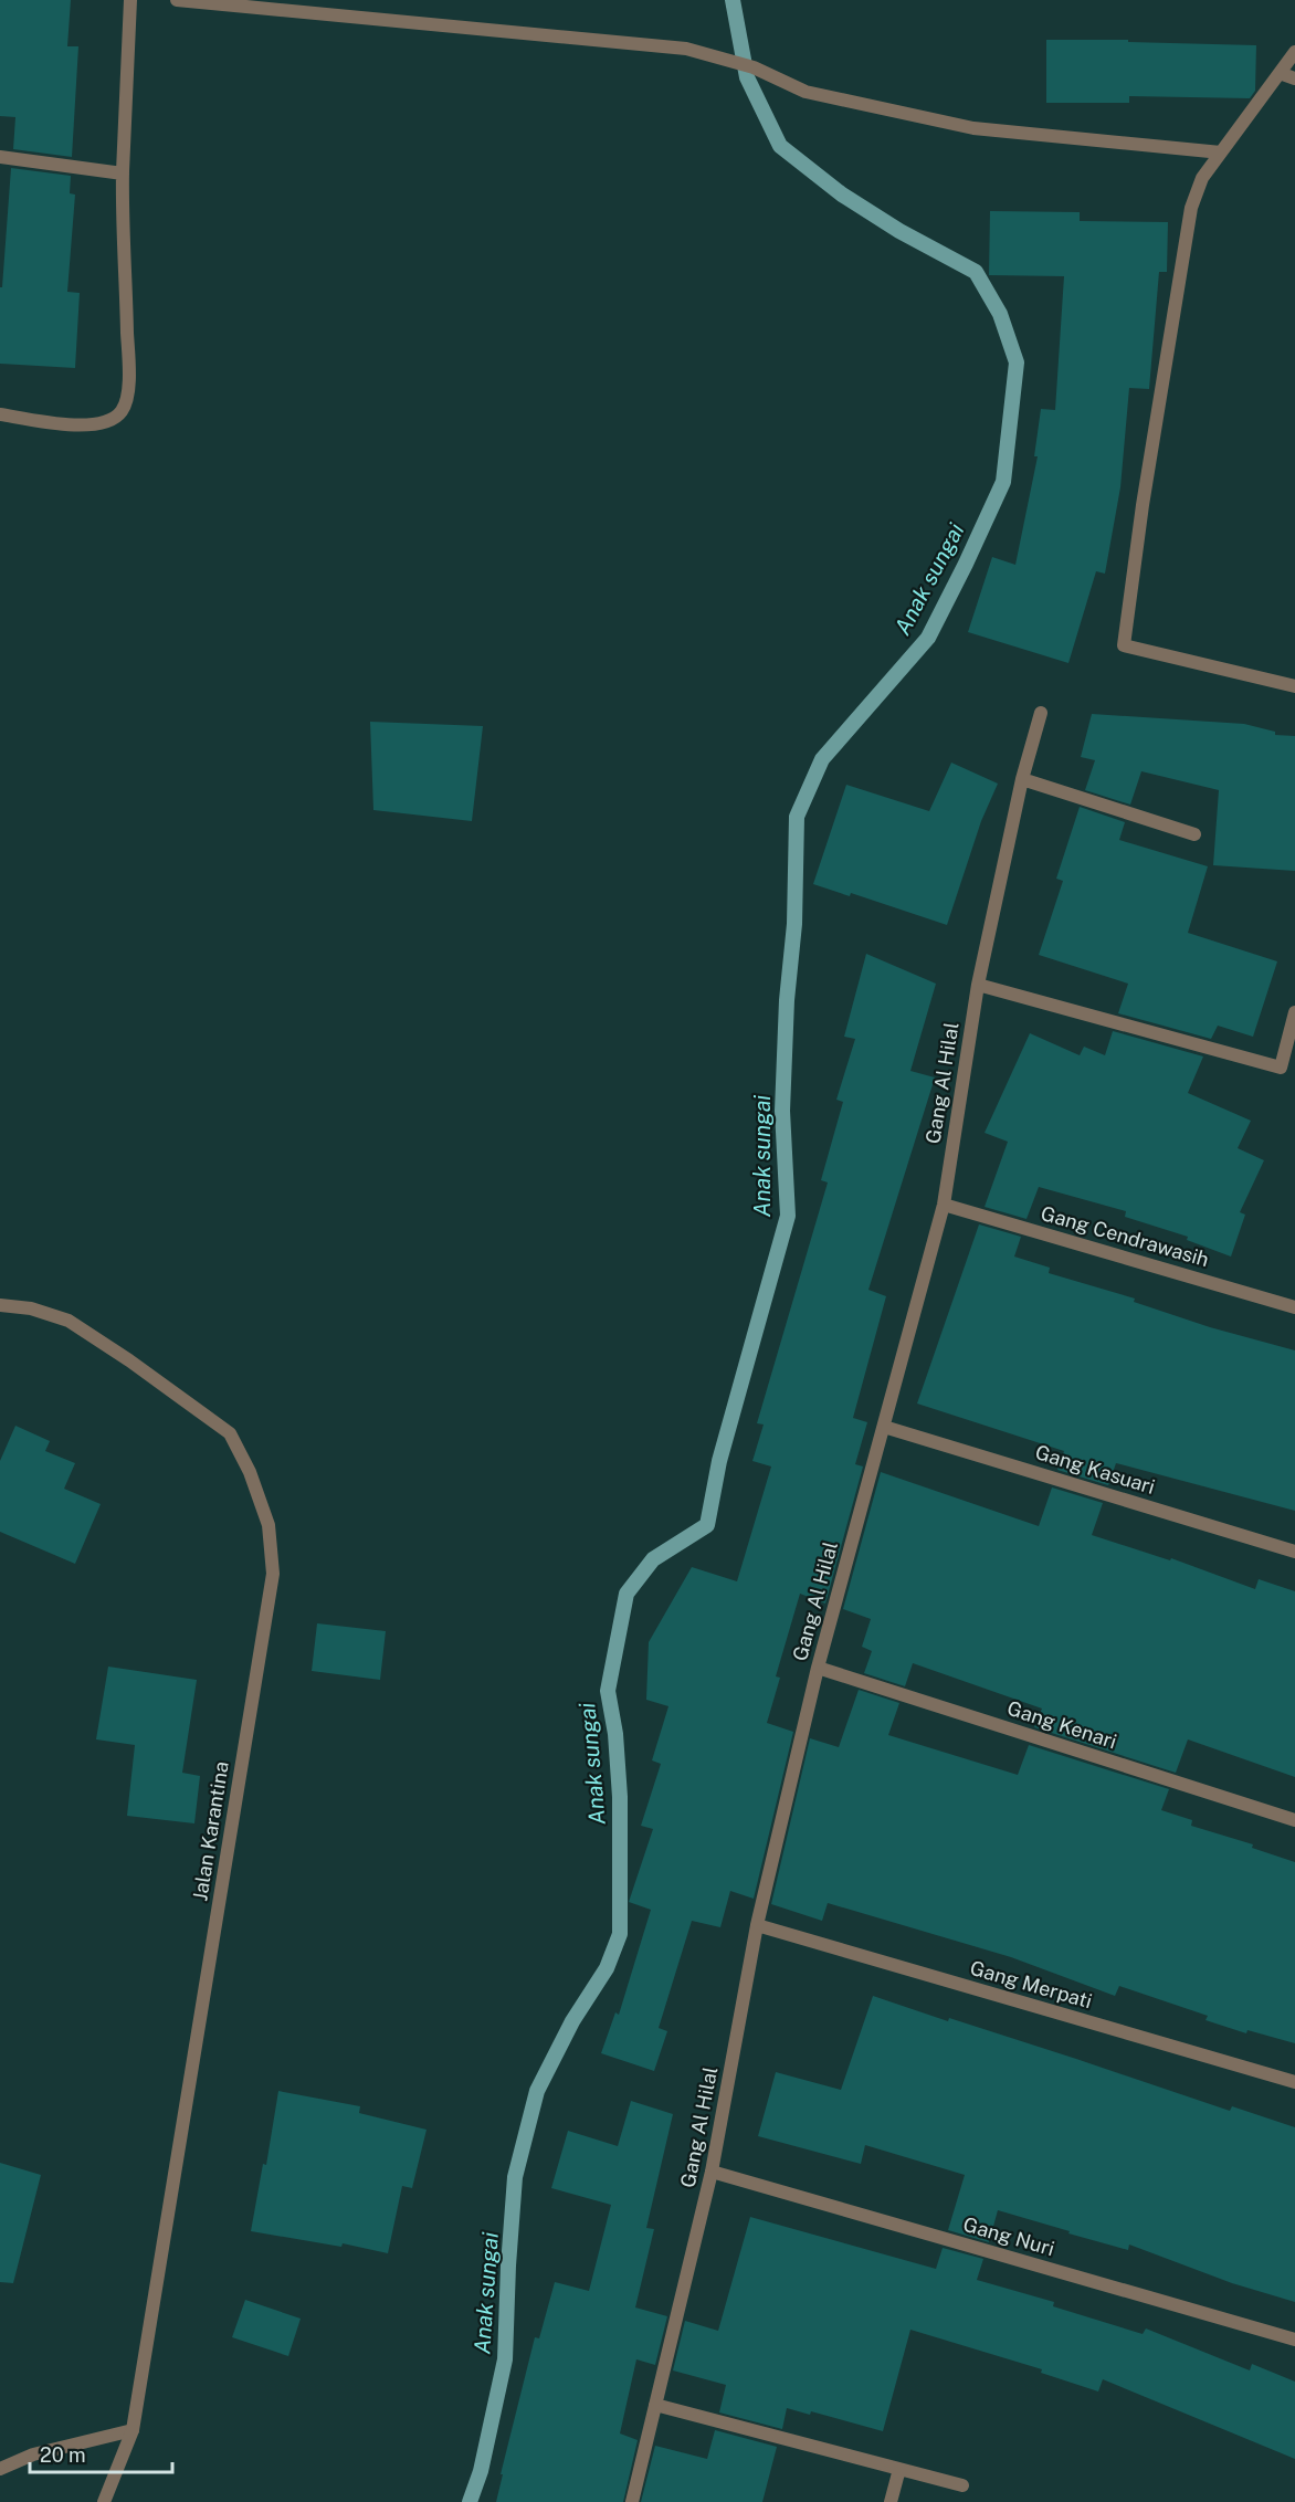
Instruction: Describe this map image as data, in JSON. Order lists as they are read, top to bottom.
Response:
{
  "streets": {
    "street": [
      "Gang Al Hilal",
      "Gang Cendrawasih",
      "Gang Kasuari",
      "Gang Kenari",
      "Jalan Karantina",
      "Gang Merpati",
      "Gang Nuri"
    ]
  },
  "crossings": [
    ["Gang Al Hilal", "Gang Cendrawasih"],
    ["Gang Al Hilal", "Gang Kasuari"],
    ["Gang Al Hilal", "Gang Kenari"],
    ["Gang Al Hilal", "Gang Merpati"],
    ["Gang Al Hilal", "Gang Nuri"]
  ],
  "water": ["Anak sungai"],
  "scale_bar": "20 m"
}
